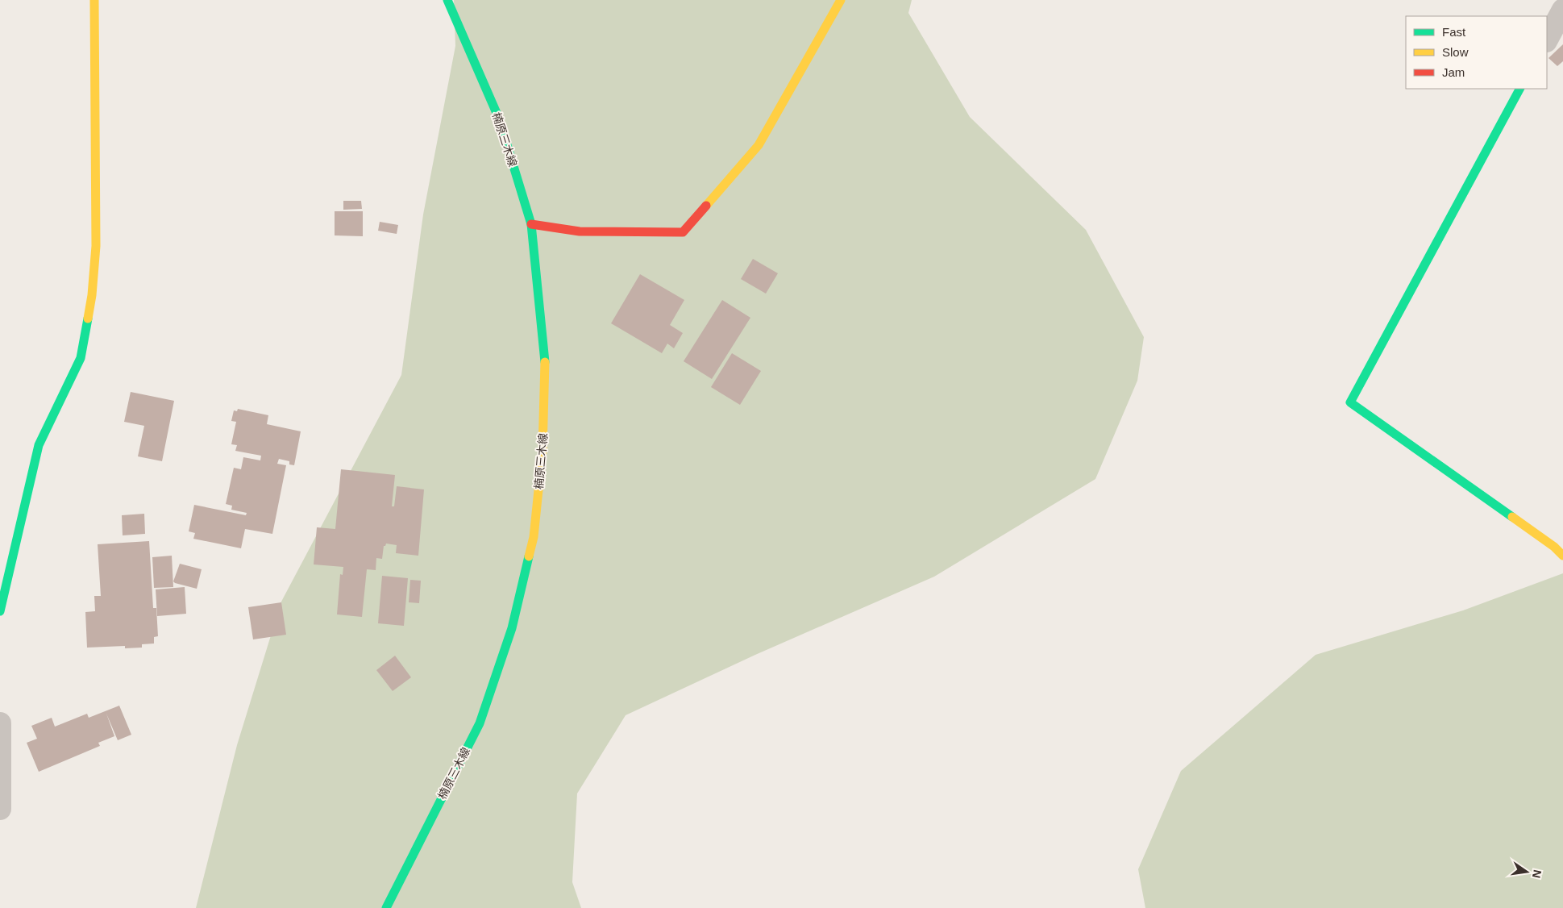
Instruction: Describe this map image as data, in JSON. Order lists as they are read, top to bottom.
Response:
{
  "streets": {
    "street": ["楠原三木線"]
  },
  "legend": ["Fast", "Slow", "Jam"],
  "north": "right"
}
